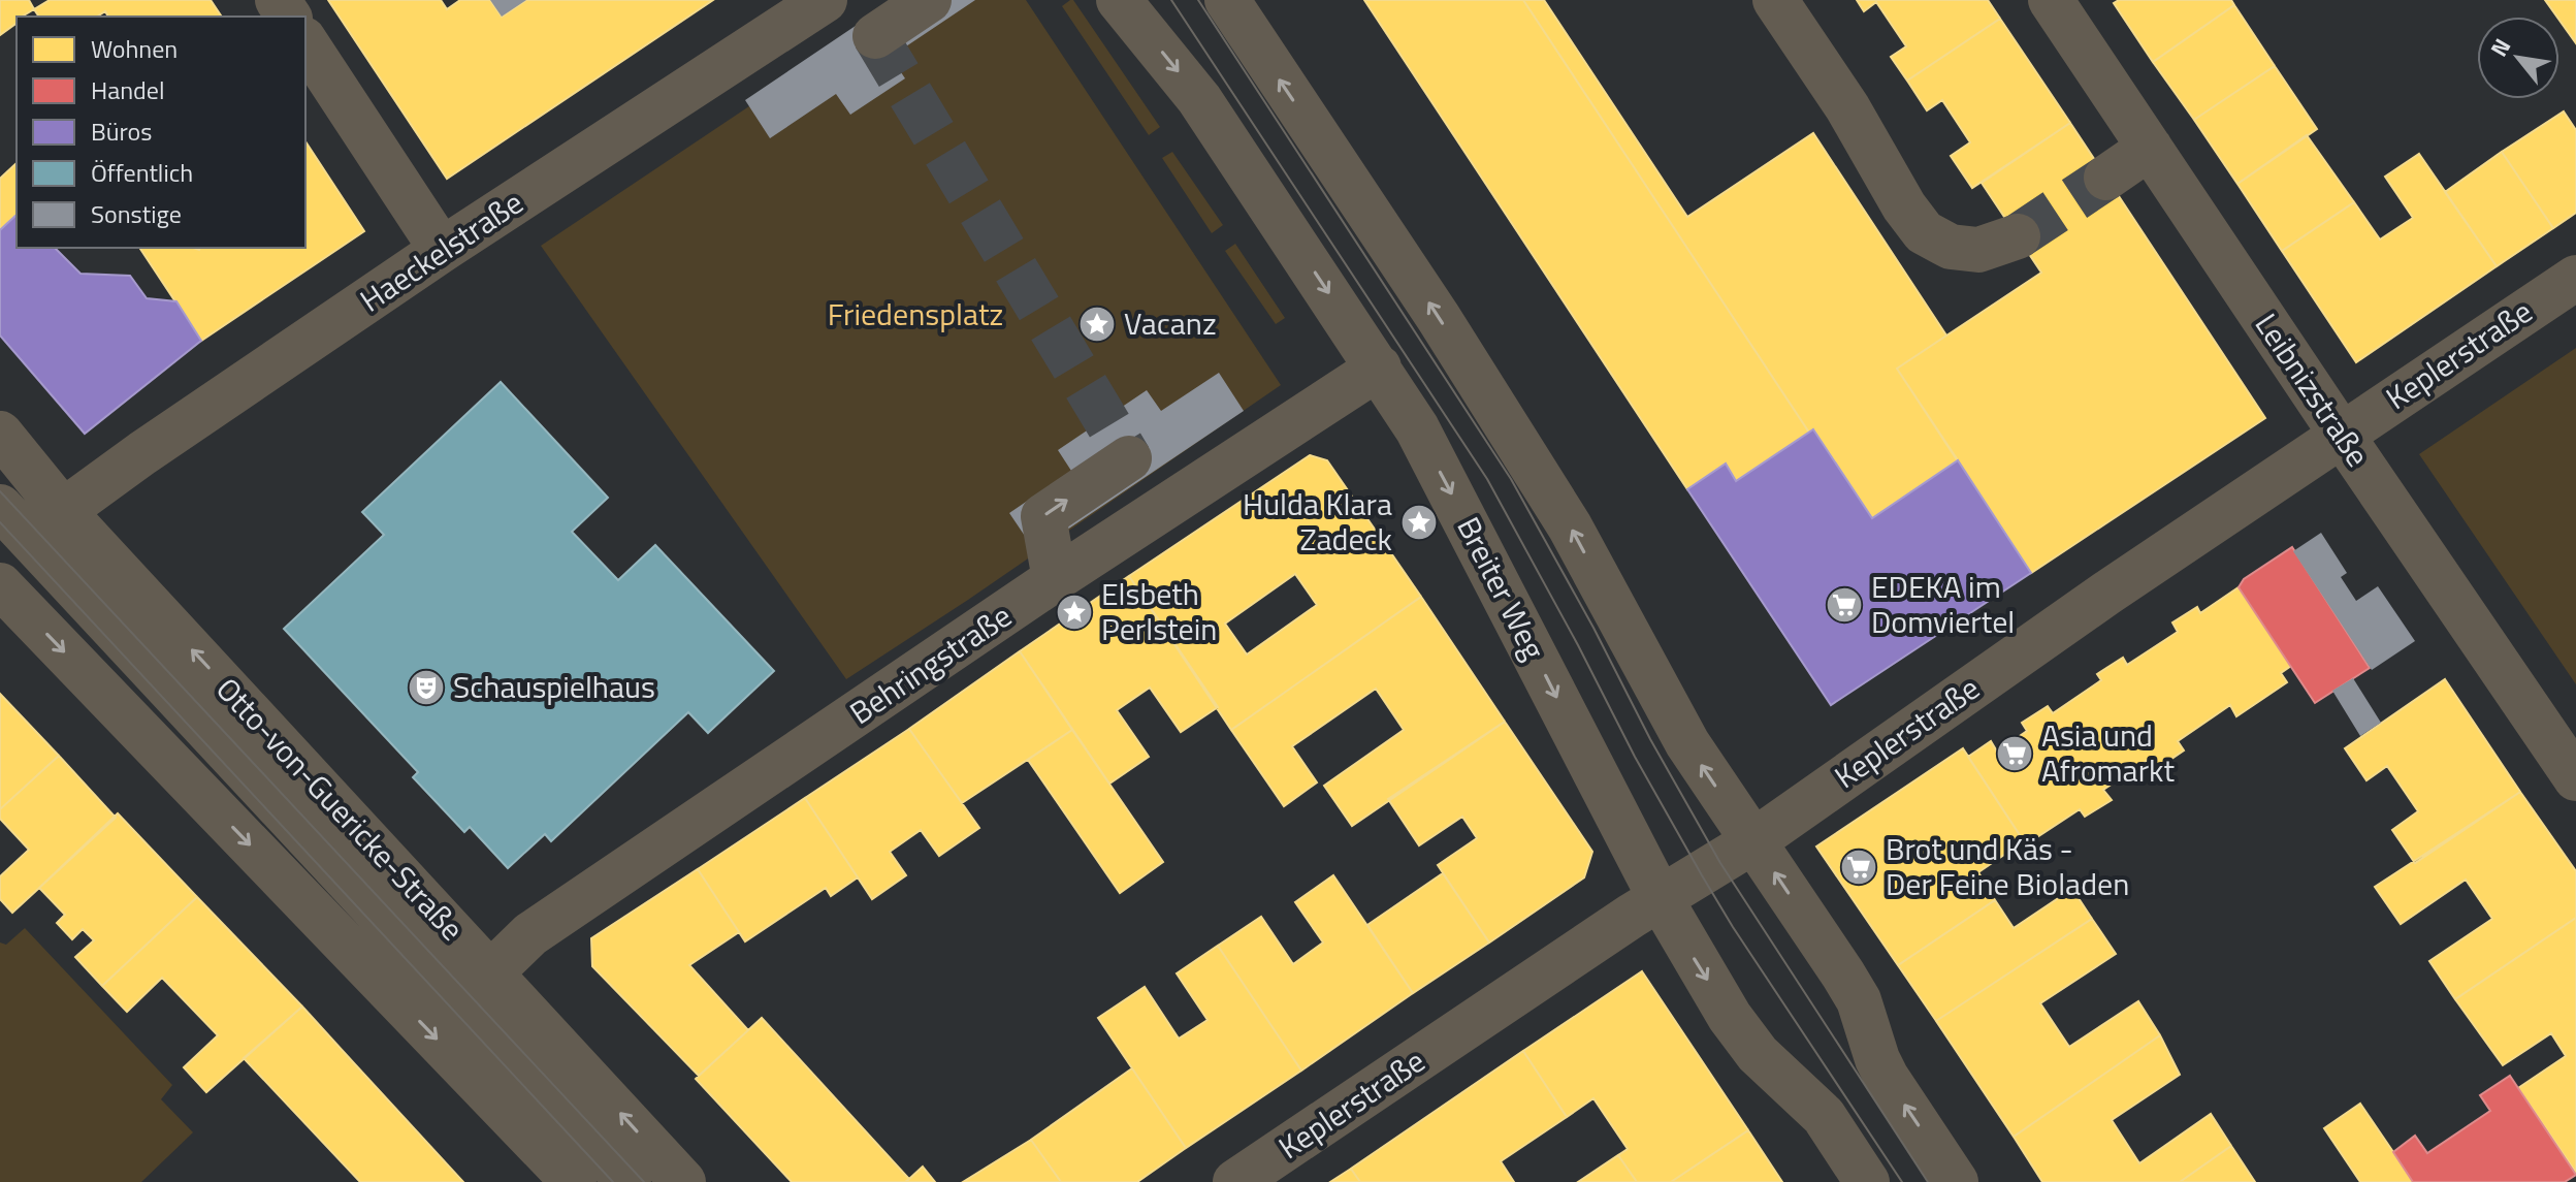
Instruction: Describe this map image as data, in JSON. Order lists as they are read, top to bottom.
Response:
{
  "streets": {
    "street": [
      "Haeckelstraße",
      "Keplerstraße",
      "Leibnizstraße",
      "Breiter Weg",
      "Behringstraße",
      "Otto-von-Guericke-Straße"
    ]
  },
  "crossings": [
    ["Haeckelstraße", "Otto-von-Guericke-Straße"],
    ["Keplerstraße", "Leibnizstraße"],
    ["Keplerstraße", "Breiter Weg"],
    ["Breiter Weg", "Behringstraße"],
    ["Behringstraße", "Otto-von-Guericke-Straße"]
  ],
  "parks": ["Friedensplatz"],
  "places": {
    "place": ["Vacanz", "Hulda Klara Zadeck", "Elsbeth Perlstein"],
    "supermarket": ["EDEKA im Domviertel", "Asia und Afromarkt", "Brot und Käs - Der Feine Bioladen"],
    "theatre": ["Schauspielhaus"]
  },
  "legend": [
    "Wohnen",
    "Handel",
    "Büros",
    "Öffentlich",
    "Sonstige"
  ],
  "north": "top left"
}
